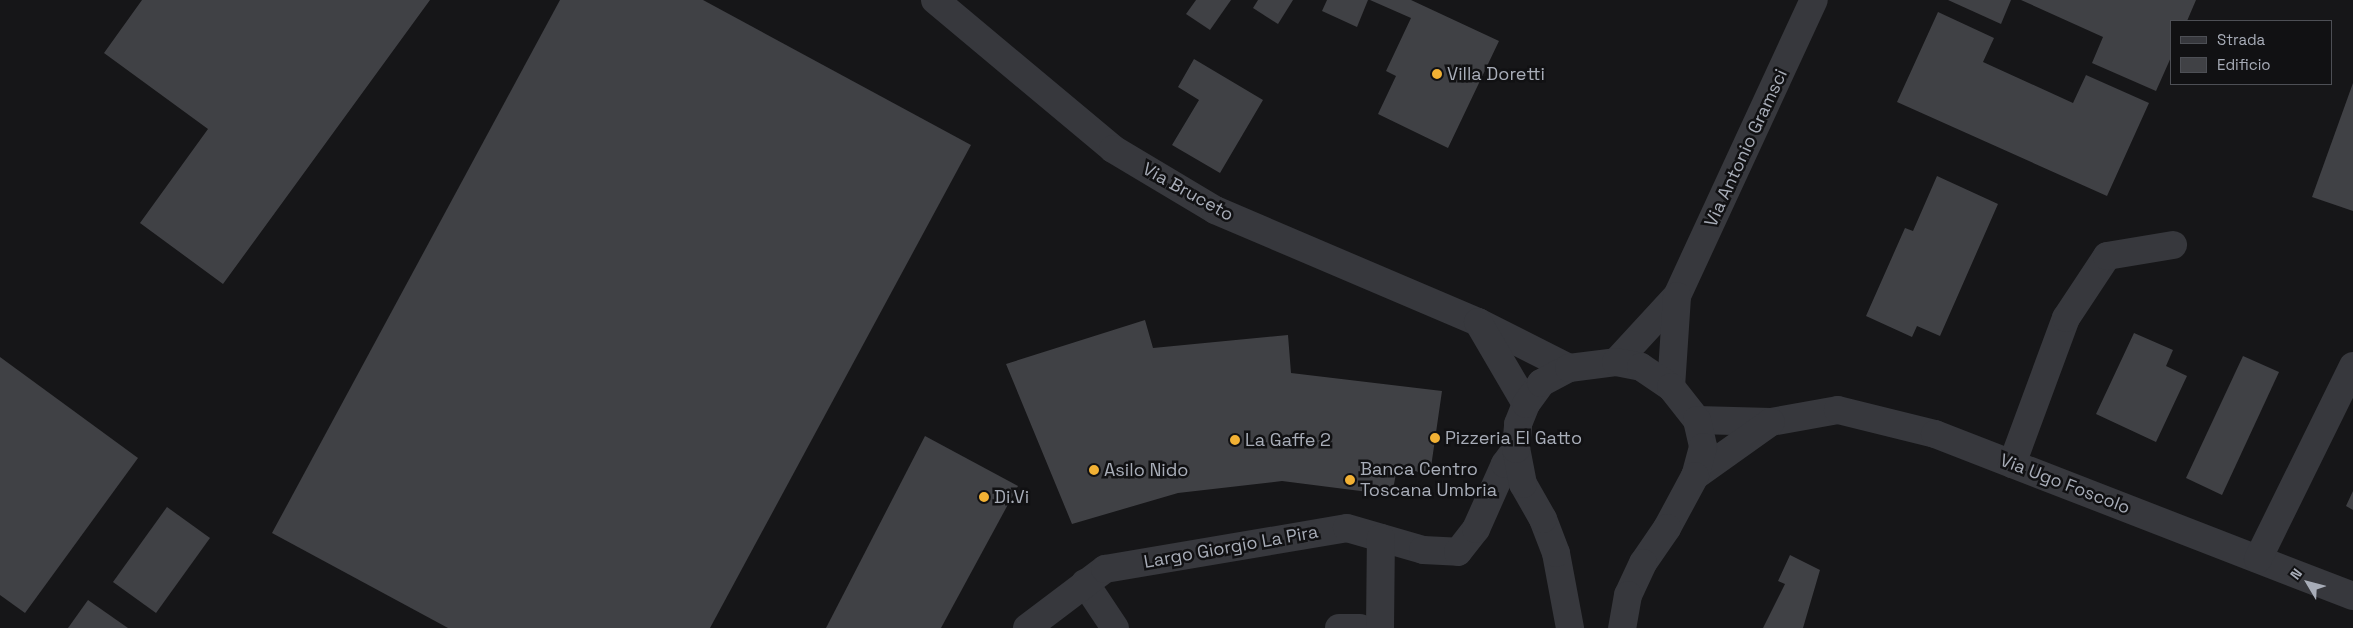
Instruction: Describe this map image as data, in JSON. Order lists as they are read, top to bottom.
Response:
{
  "streets": {
    "street": [
      "Via Antonio Gramsci",
      "Via Bruceto",
      "Via Ugo Foscolo",
      "Largo Giorgio La Pira"
    ]
  },
  "places": [
    "Villa Doretti",
    "Pizzeria El Gatto",
    "La Gaffe 2",
    "Asilo Nido",
    "Banca Centro Toscana Umbria",
    "Di.Vi"
  ],
  "legend": ["Strada", "Edificio"],
  "north": "top left"
}
